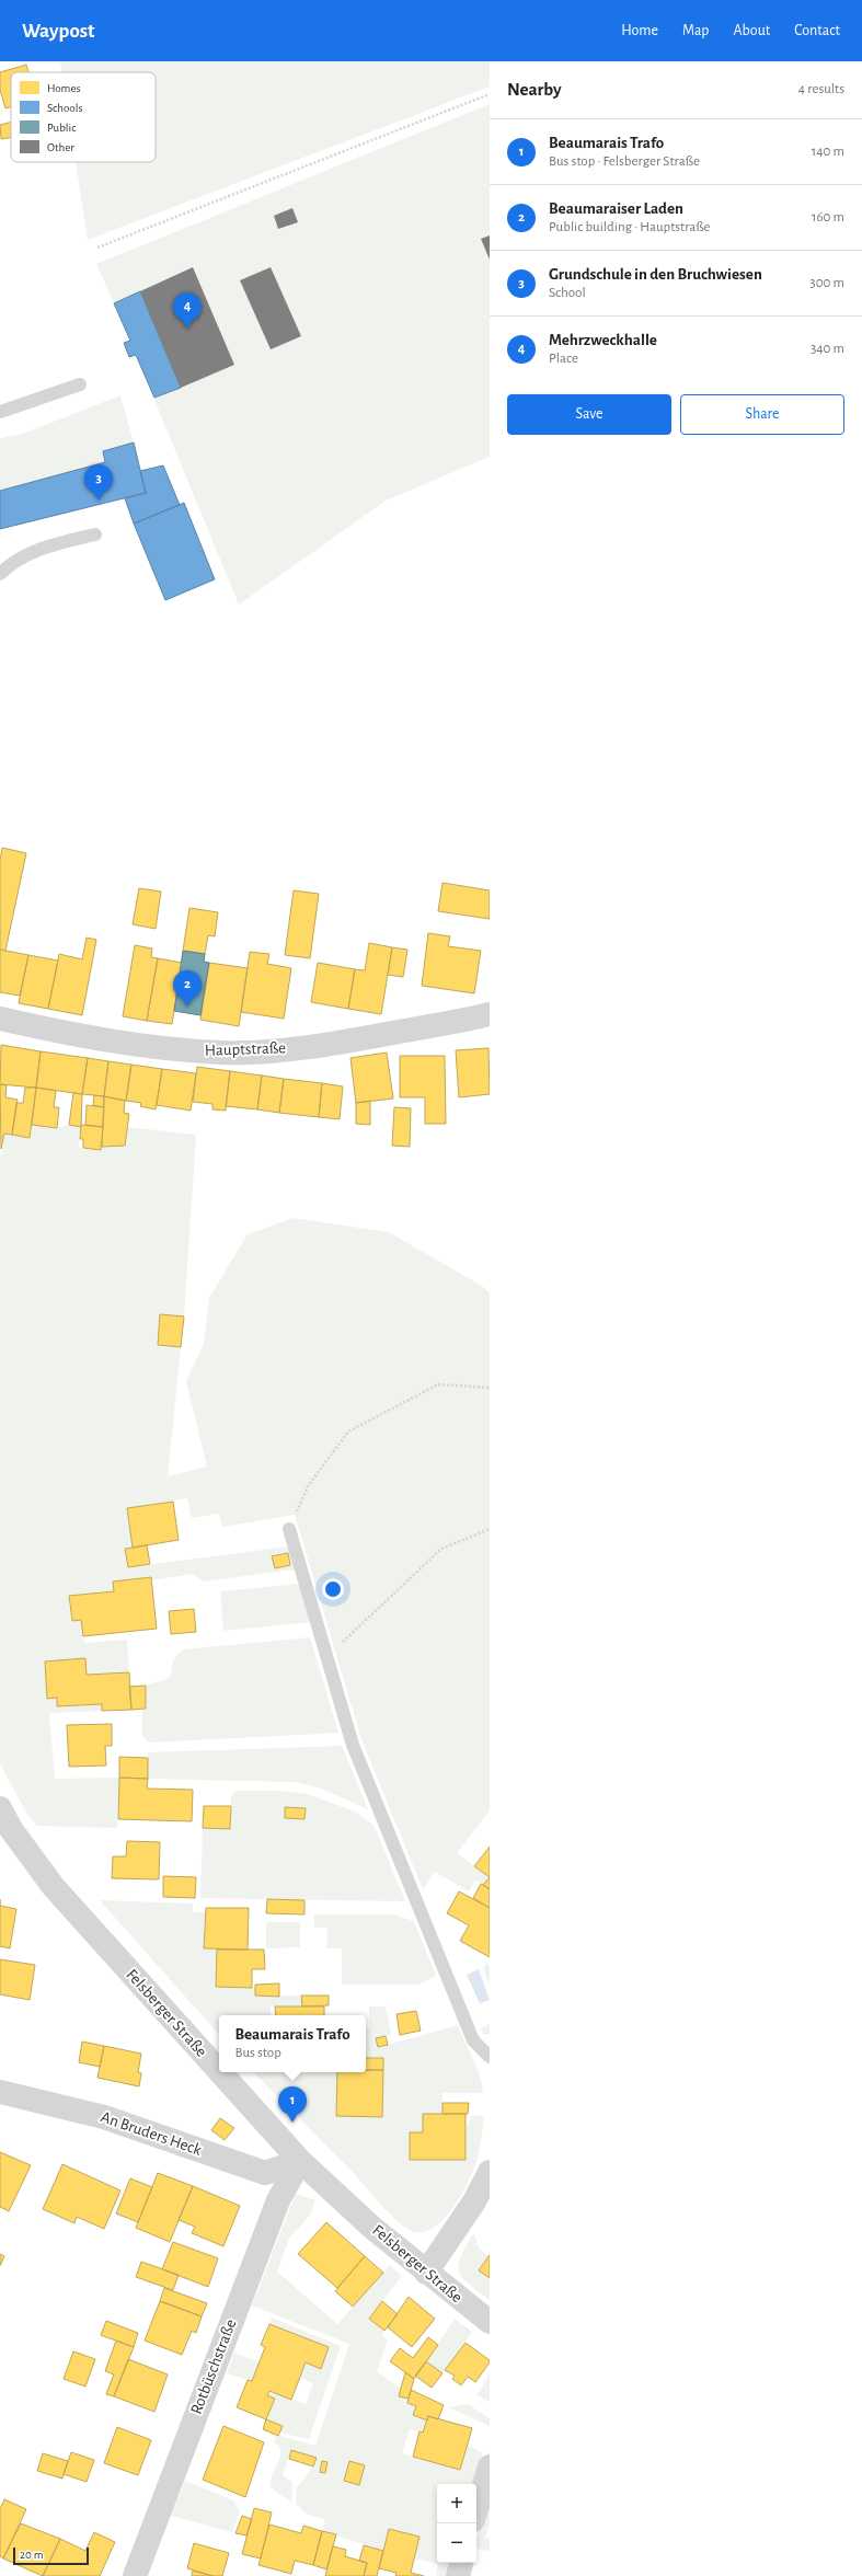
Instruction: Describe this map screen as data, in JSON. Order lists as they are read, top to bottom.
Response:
{
  "streets": {
    "street": [
      "Hauptstraße",
      "Felsberger Straße",
      "An Bruders Heck",
      "Rotbüschstraße"
    ]
  },
  "crossings": [
    ["Felsberger Straße", "An Bruders Heck"],
    ["Felsberger Straße", "Rotbüschstraße"],
    ["An Bruders Heck", "Rotbüschstraße"]
  ],
  "legend": [
    "Homes",
    "Schools",
    "Public",
    "Other"
  ],
  "scale_bar": "20 m",
  "page": {
    "header": "Waypost",
    "nav": [
      "Home",
      "Map",
      "About",
      "Contact"
    ],
    "heading": ["Nearby", "4 results"],
    "list": [
      {
        "mark": "1",
        "name": "Beaumarais Trafo",
        "note": "Bus stop · Felsberger Straße",
        "value": "140 m"
      },
      {
        "mark": "2",
        "name": "Beaumaraiser Laden",
        "note": "Public building · Hauptstraße",
        "value": "160 m"
      },
      {
        "mark": "3",
        "name": "Grundschule in den Bruchwiesen",
        "note": "School",
        "value": "300 m"
      },
      {
        "mark": "4",
        "name": "Mehrzweckhalle",
        "note": "Place",
        "value": "340 m"
      }
    ],
    "pins": [
      "4",
      "3",
      "2",
      "1"
    ],
    "buttons": ["Save", "Share"],
    "popup": ["Beaumarais Trafo", "Bus stop"],
    "map_buttons": ["+", "−"],
    "scale": "20 m"
  }
}
